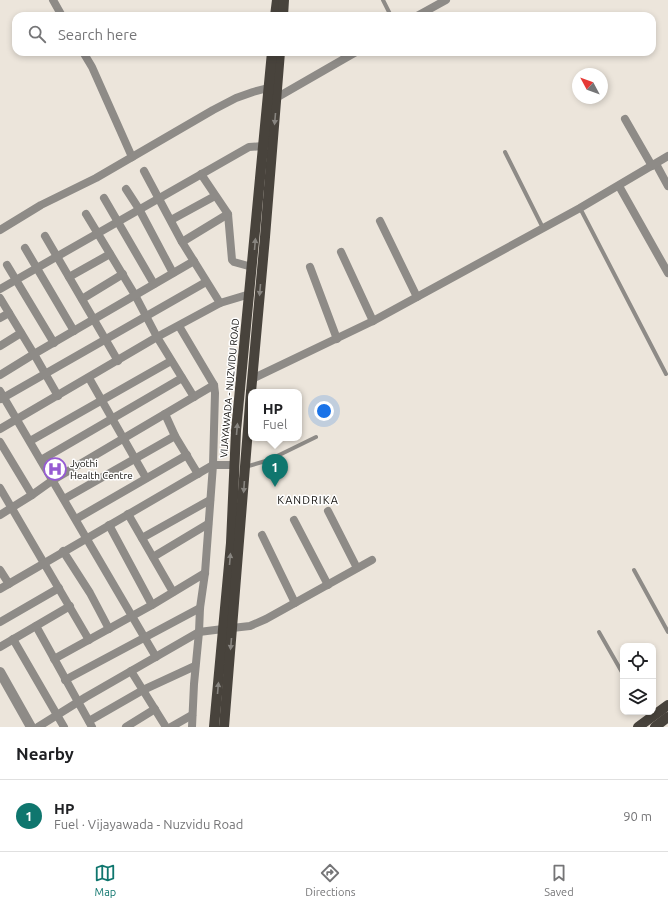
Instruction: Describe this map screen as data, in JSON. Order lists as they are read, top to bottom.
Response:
{
  "streets": {
    "main road": ["VIJAYAWADA - NUZVIDU ROAD"]
  },
  "districts": ["KANDRIKA"],
  "places": {
    "hospital": ["Jyothi Health Centre"]
  },
  "north": "top left",
  "page": {
    "search": "Search here",
    "popup": ["HP", "Fuel"],
    "pins": "1",
    "heading": "Nearby",
    "list": [
      {
        "mark": "1",
        "name": "HP",
        "note": "Fuel · Vijayawada - Nuzvidu Road",
        "value": "90 m"
      }
    ],
    "nav": ["Map", "Directions", "Saved"]
  }
}
